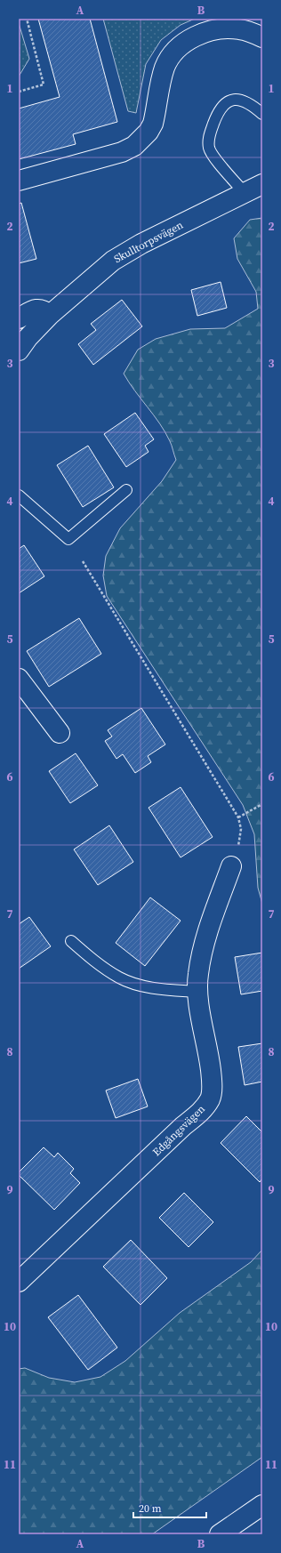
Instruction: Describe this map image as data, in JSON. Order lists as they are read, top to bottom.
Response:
{
  "streets": {
    "street": ["Skulltorpsvägen", "Edgångsvägen"]
  },
  "scale_bar": "20 m",
  "grid": {
    "columns": ["A", "B"],
    "rows": [
      "1",
      "2",
      "3",
      "4",
      "5",
      "6",
      "7",
      "8",
      "9",
      "10",
      "11"
    ]
  }
}
